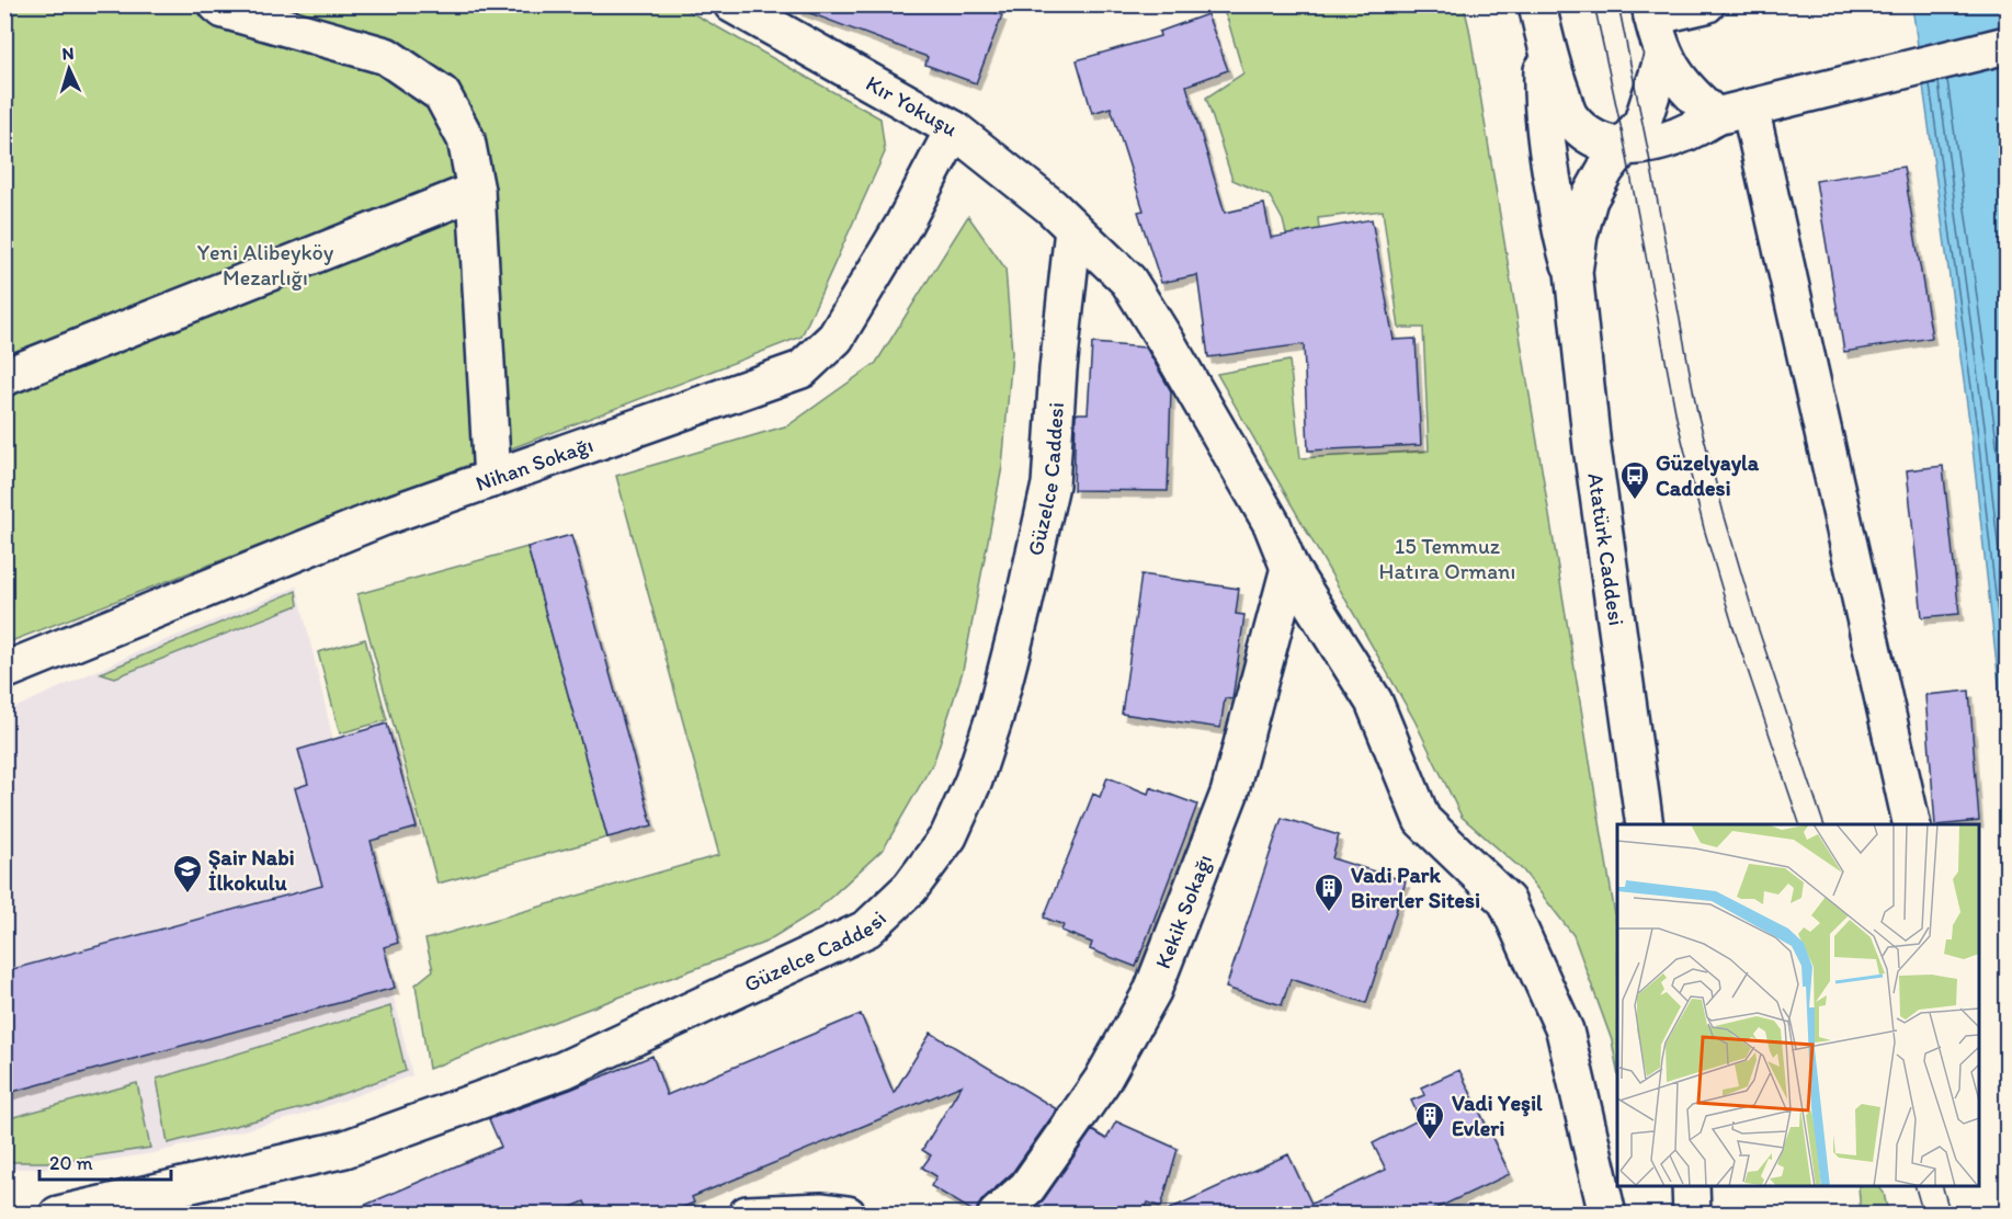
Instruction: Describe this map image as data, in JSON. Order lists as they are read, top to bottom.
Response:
{
  "streets": {
    "street": [
      "Kır Yokuşu",
      "Nihan Sokağı",
      "Güzelce Caddesi",
      "Atatürk Caddesi",
      "Kekik Sokağı"
    ]
  },
  "crossings": [
    ["Kır Yokuşu", "Nihan Sokağı"],
    ["Kır Yokuşu", "Güzelce Caddesi"],
    ["Kır Yokuşu", "Kekik Sokağı"]
  ],
  "parks": ["Yeni Alibeyköy Mezarlığı", "15 Temmuz Hatıra Ormanı"],
  "places": {
    "bus stop": ["Güzelyayla Caddesi"],
    "school or university": ["Şair Nabi İlkokulu"],
    "building": ["Vadi Park Birerler Sitesi", "Vadi Yeşil Evleri"]
  },
  "scale_bar": "20 m",
  "north": "top"
}
